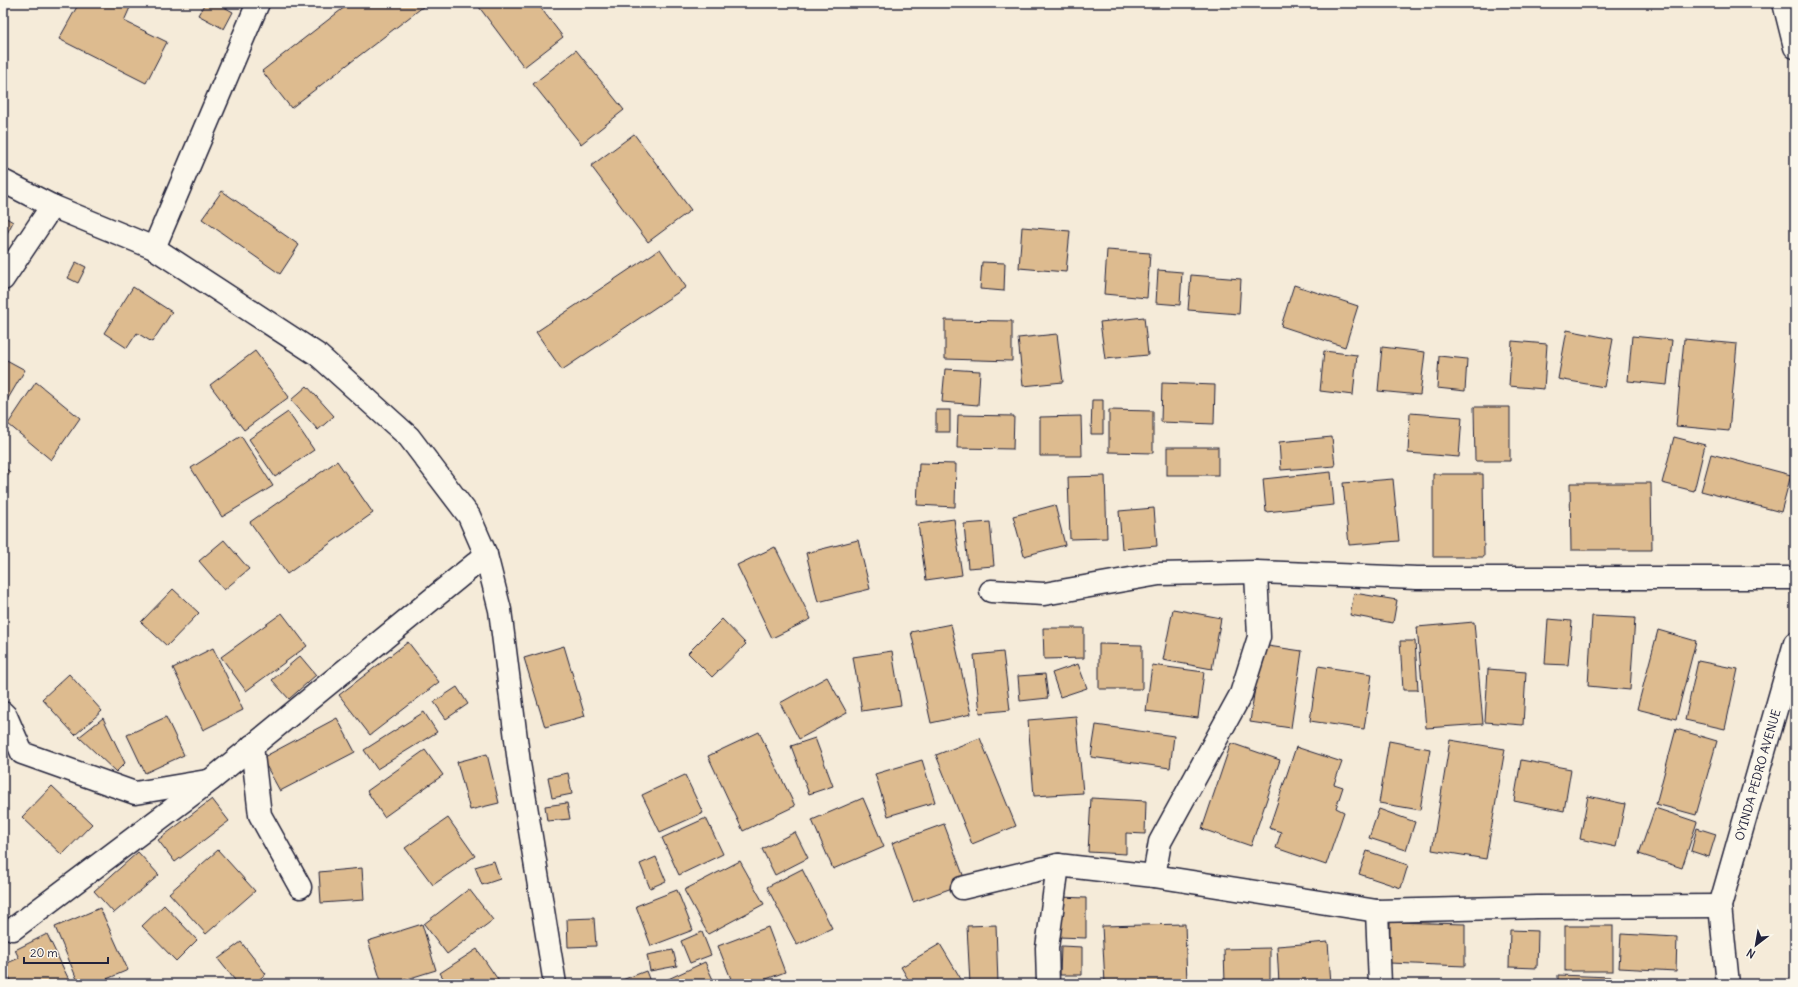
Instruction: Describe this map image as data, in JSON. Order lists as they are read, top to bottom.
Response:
{
  "streets": {
    "street": ["OYINDA PEDRO AVENUE"]
  },
  "scale_bar": "20 m",
  "north": "bottom left"
}
